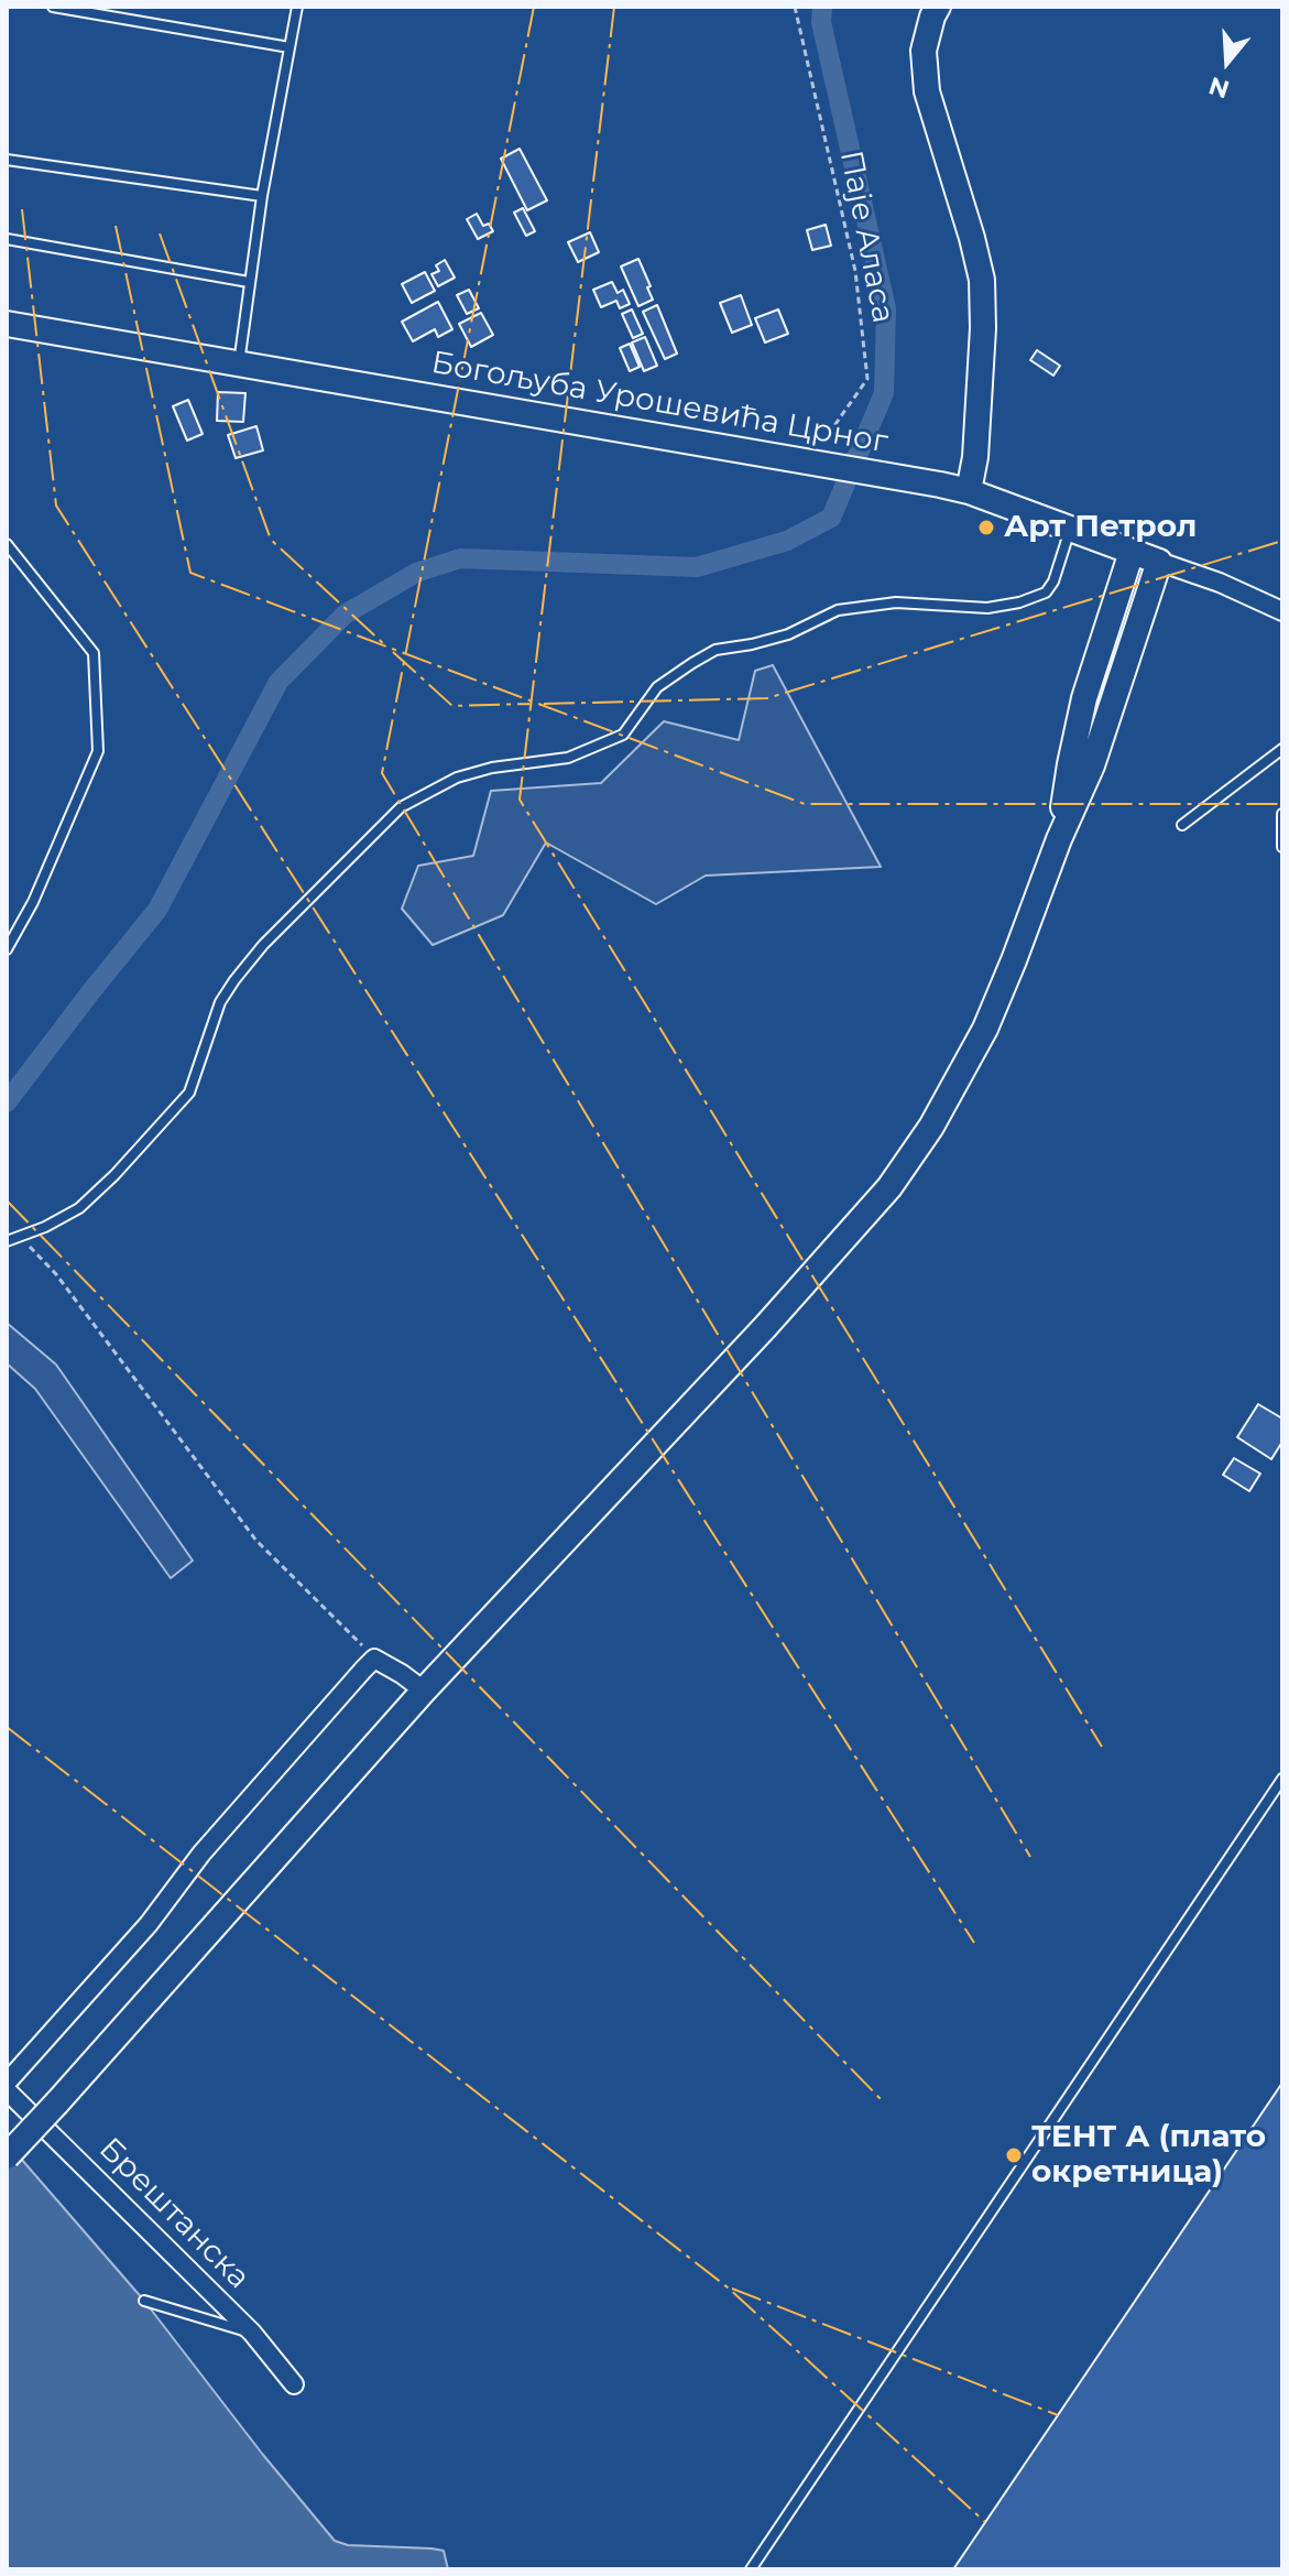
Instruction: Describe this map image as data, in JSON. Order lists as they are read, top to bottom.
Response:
{
  "streets": {
    "main road": ["Богољуба Урошевића Црног"],
    "street": ["Брештанска"],
    "path": ["Паје Аласа"]
  },
  "crossings": [
    ["Паје Аласа", "Богољуба Урошевића Црног"]
  ],
  "places": ["Арт Петрол", "ТЕНТ А (плато окретница)"],
  "north": "bottom"
}
